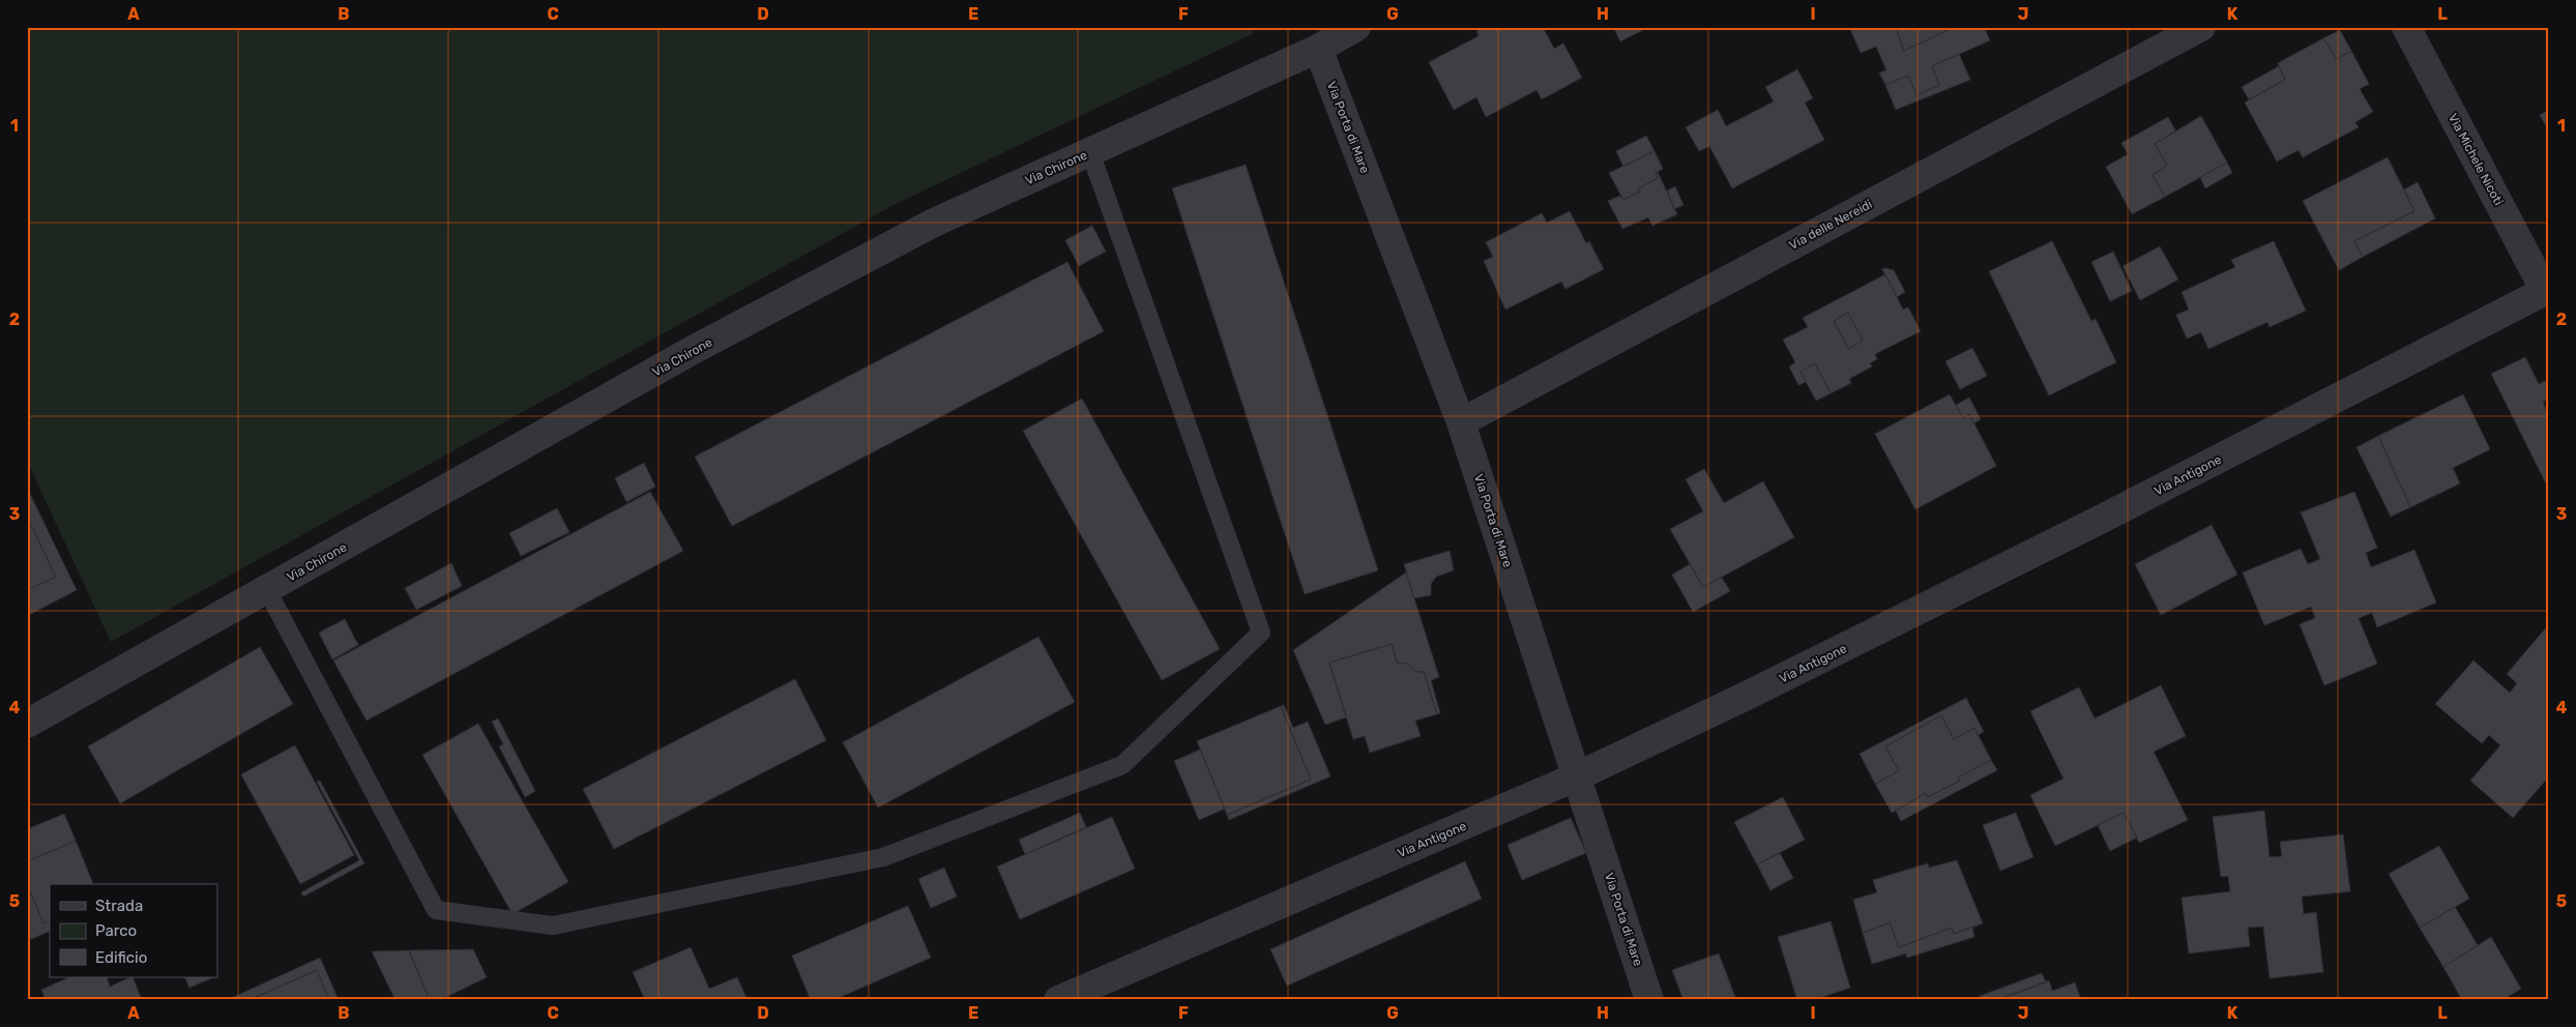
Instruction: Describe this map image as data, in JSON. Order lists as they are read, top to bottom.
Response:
{
  "streets": {
    "street": [
      "Via Porta di Mare",
      "Via Michele Nicoti",
      "Via Chirone",
      "Via delle Nereidi",
      "Via Antigone"
    ]
  },
  "crossings": [
    ["Via Porta di Mare", "Via Chirone"],
    ["Via Porta di Mare", "Via delle Nereidi"],
    ["Via Porta di Mare", "Via Antigone"],
    ["Via Michele Nicoti", "Via Antigone"]
  ],
  "legend": ["Strada", "Parco", "Edificio"],
  "grid": {
    "columns": [
      "A",
      "B",
      "C",
      "D",
      "E",
      "F",
      "G",
      "H",
      "I",
      "J",
      "K",
      "L"
    ],
    "rows": [
      "1",
      "2",
      "3",
      "4",
      "5"
    ]
  }
}
